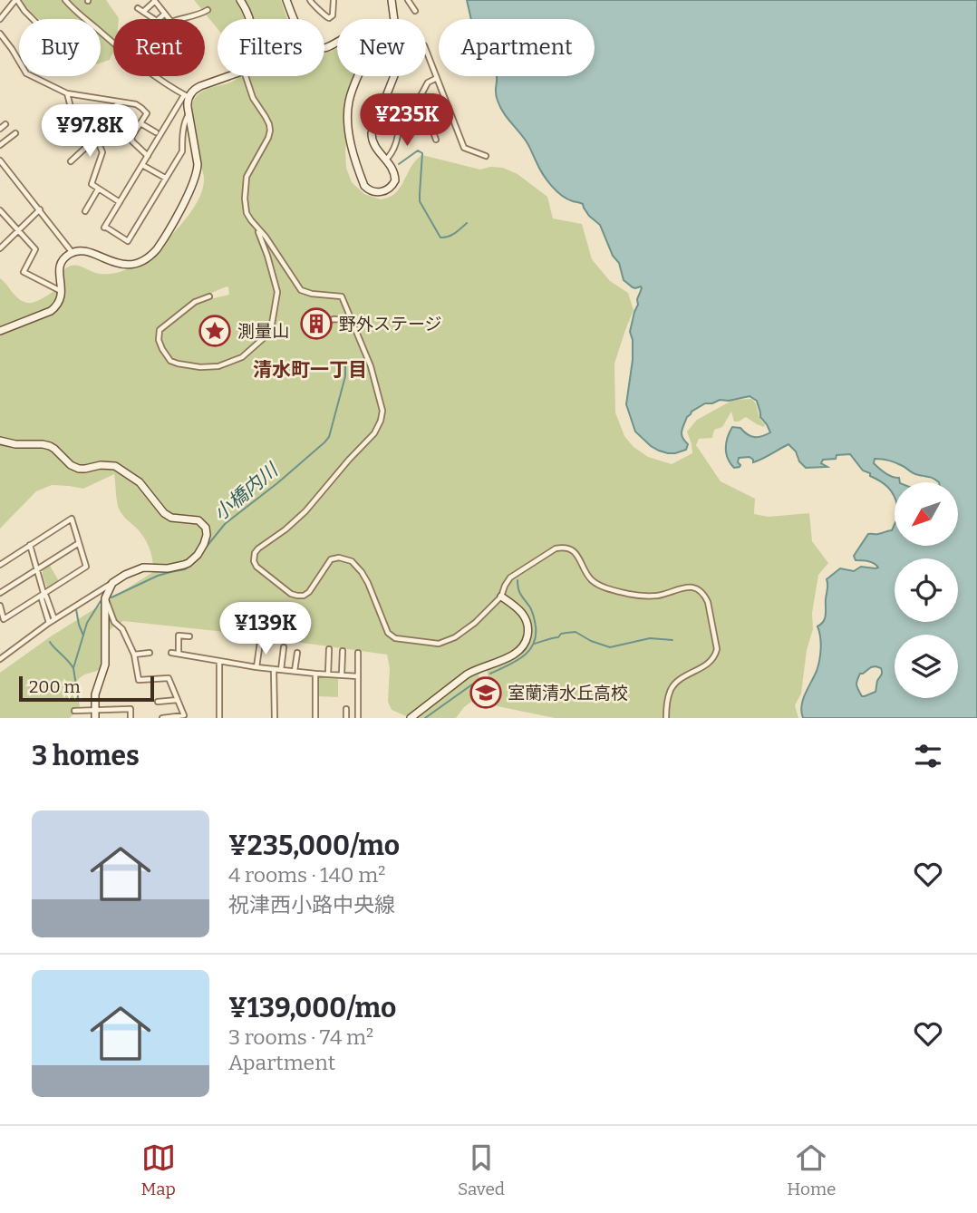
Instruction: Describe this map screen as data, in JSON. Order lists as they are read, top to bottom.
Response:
{
  "districts": ["清水町一丁目"],
  "water": ["小橋内川"],
  "places": {
    "building": ["野外ステージ"],
    "place": ["測量山"],
    "school or university": ["室蘭清水丘高校"]
  },
  "scale_bar": "200 m",
  "north": "bottom left",
  "page": {
    "chip": [
      "Buy",
      "Rent",
      "Filters",
      "New",
      "Apartment"
    ],
    "price": ["¥235K", "¥97.8K", "¥139K"],
    "scale": "200 m",
    "heading": "3 homes",
    "list": [
      {
        "name": "¥235,000/mo",
        "note": "4 rooms · 140 m² · 祝津西小路中央線"
      },
      {
        "name": "¥139,000/mo",
        "note": "3 rooms · 74 m² · Apartment"
      }
    ],
    "tabs": ["Map", "Saved", "Home"]
  }
}
